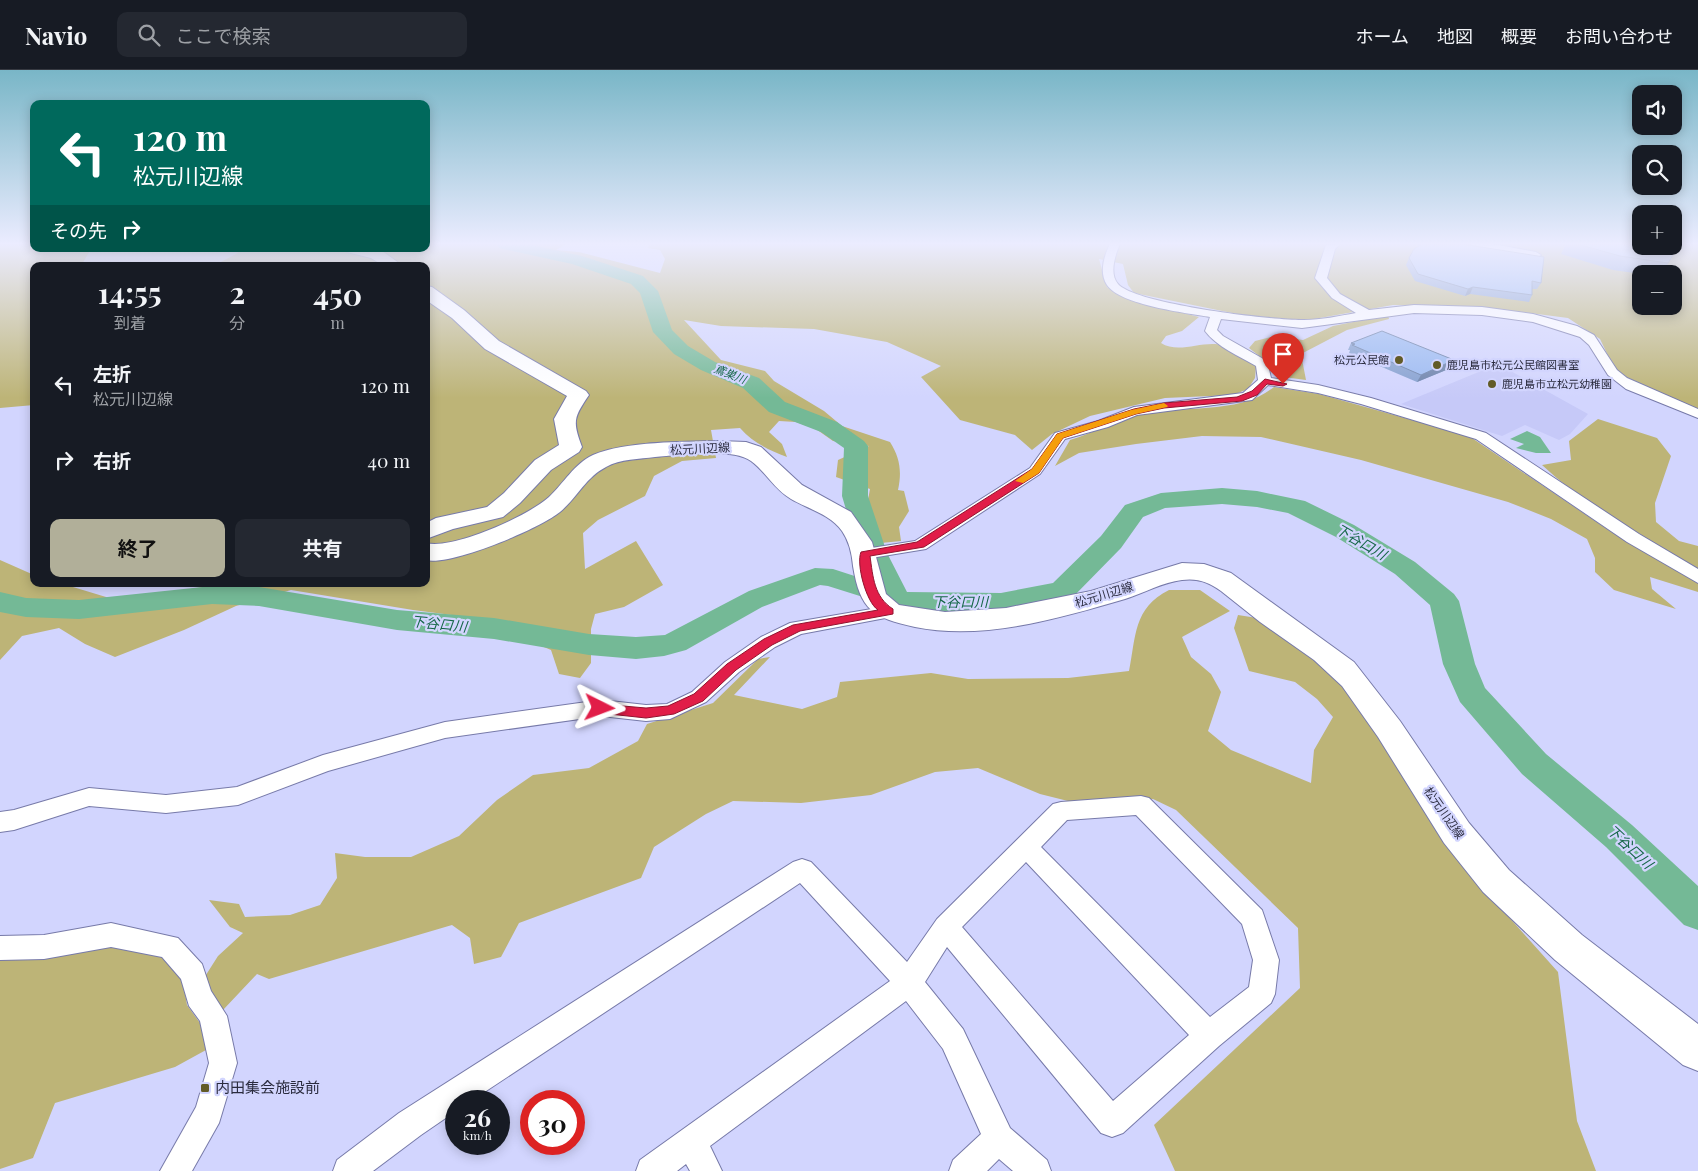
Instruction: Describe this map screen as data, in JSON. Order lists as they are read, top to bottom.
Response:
{
  "streets": {
    "main road": ["松元川辺線"]
  },
  "water": ["鳶巣川", "下谷口川"],
  "places": {
    "other": ["松元公民館", "鹿児島市松元公民館図書室", "鹿児島市立松元幼稚園"],
    "transit": ["内田集会施設前"]
  },
  "page": {
    "header": "Navio",
    "search": "ここで検索",
    "nav": [
      "ホーム",
      "地図",
      "概要",
      "お問い合わせ"
    ],
    "map_buttons": ["+", "−"],
    "turn": ["120 m", "松元川辺線"],
    "then": "その先",
    "eta": [
      "14:55",
      "到着",
      "2",
      "分",
      "450",
      "m"
    ],
    "list": [
      {
        "name": "左折",
        "note": "松元川辺線",
        "value": "120 m"
      },
      {
        "name": "右折",
        "value": "40 m"
      }
    ],
    "buttons": ["終了", "共有"],
    "speed": "26 km/h",
    "limit": "30"
  }
}
